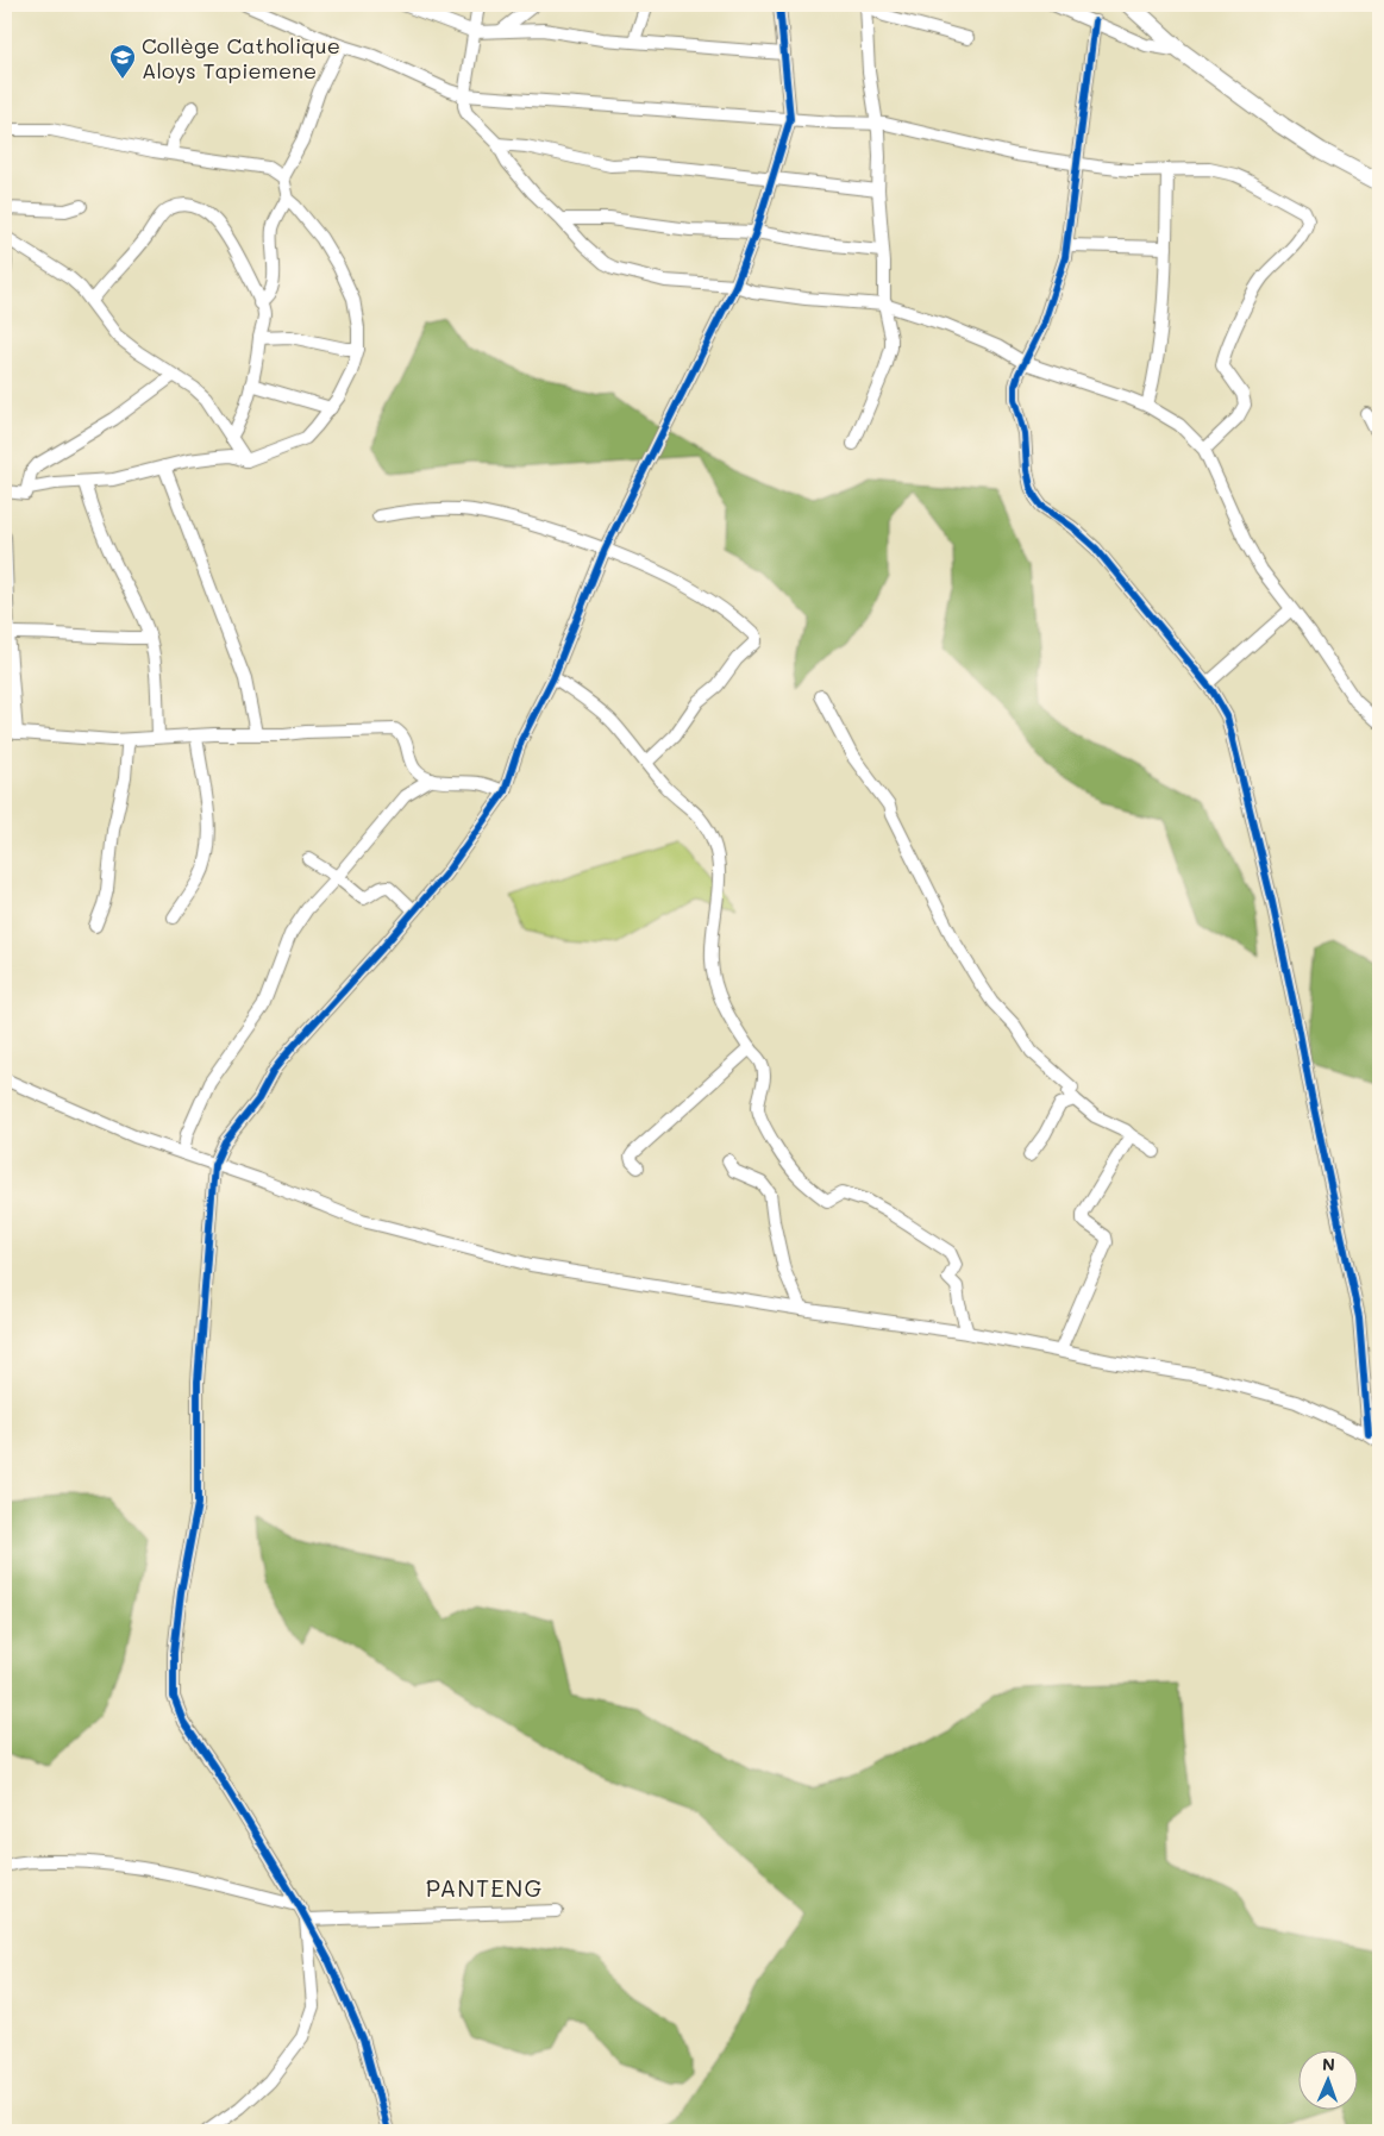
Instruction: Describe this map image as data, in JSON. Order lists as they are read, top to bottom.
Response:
{
  "districts": ["PANTENG"],
  "places": {
    "school or university": ["Collège Catholique Aloys Tapiemene"]
  },
  "north": "top"
}
